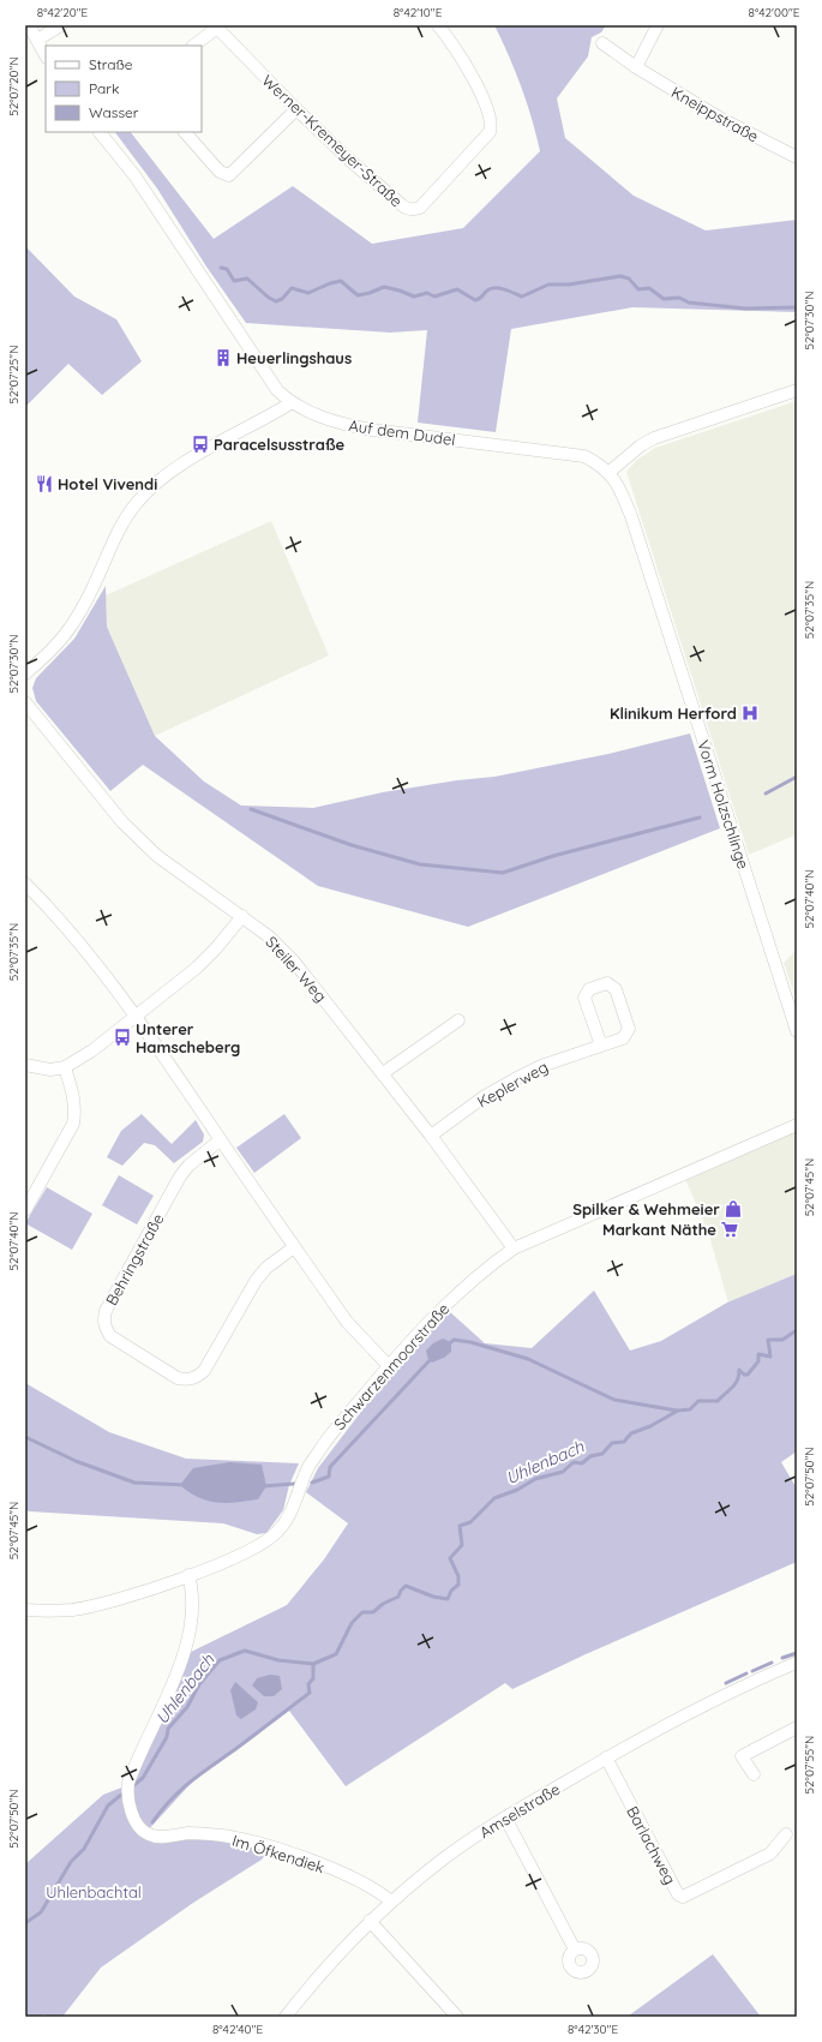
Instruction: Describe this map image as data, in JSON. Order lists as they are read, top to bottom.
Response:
{
  "streets": {
    "street": [
      "Kneippstraße",
      "Werner-Kremeyer-Straße",
      "Auf dem Dudel",
      "Vorm Holzschlinge",
      "Steiler Weg",
      "Keplerweg",
      "Behringstraße",
      "Schwarzenmoorstraße",
      "Amselstraße",
      "Barlachweg",
      "Im Öfkendiek"
    ]
  },
  "crossings": [
    ["Auf dem Dudel", "Vorm Holzschlinge"],
    ["Steiler Weg", "Keplerweg"],
    ["Steiler Weg", "Schwarzenmoorstraße"],
    ["Schwarzenmoorstraße", "Im Öfkendiek"],
    ["Amselstraße", "Barlachweg"],
    ["Amselstraße", "Im Öfkendiek"]
  ],
  "water": ["Uhlenbach"],
  "parks": ["Uhlenbachtal"],
  "places": {
    "building": ["Heuerlingshaus"],
    "bus stop": ["Paracelsusstraße", "Unterer Hamscheberg"],
    "restaurant": ["Hotel Vivendi"],
    "hospital": ["Klinikum Herford"],
    "shop": ["Spilker & Wehmeier"],
    "supermarket": ["Markant Näthe"]
  },
  "legend": ["Straße", "Park", "Wasser"],
  "coordinates": [
    "8°42'20\"E",
    "8°42'10\"E",
    "8°42'00\"E",
    "52°07'20\"N",
    "52°07'30\"N",
    "52°07'25\"N",
    "52°07'35\"N",
    "52°07'40\"N",
    "52°07'45\"N",
    "52°07'50\"N",
    "52°07'55\"N",
    "8°42'40\"E",
    "8°42'30\"E"
  ]
}
